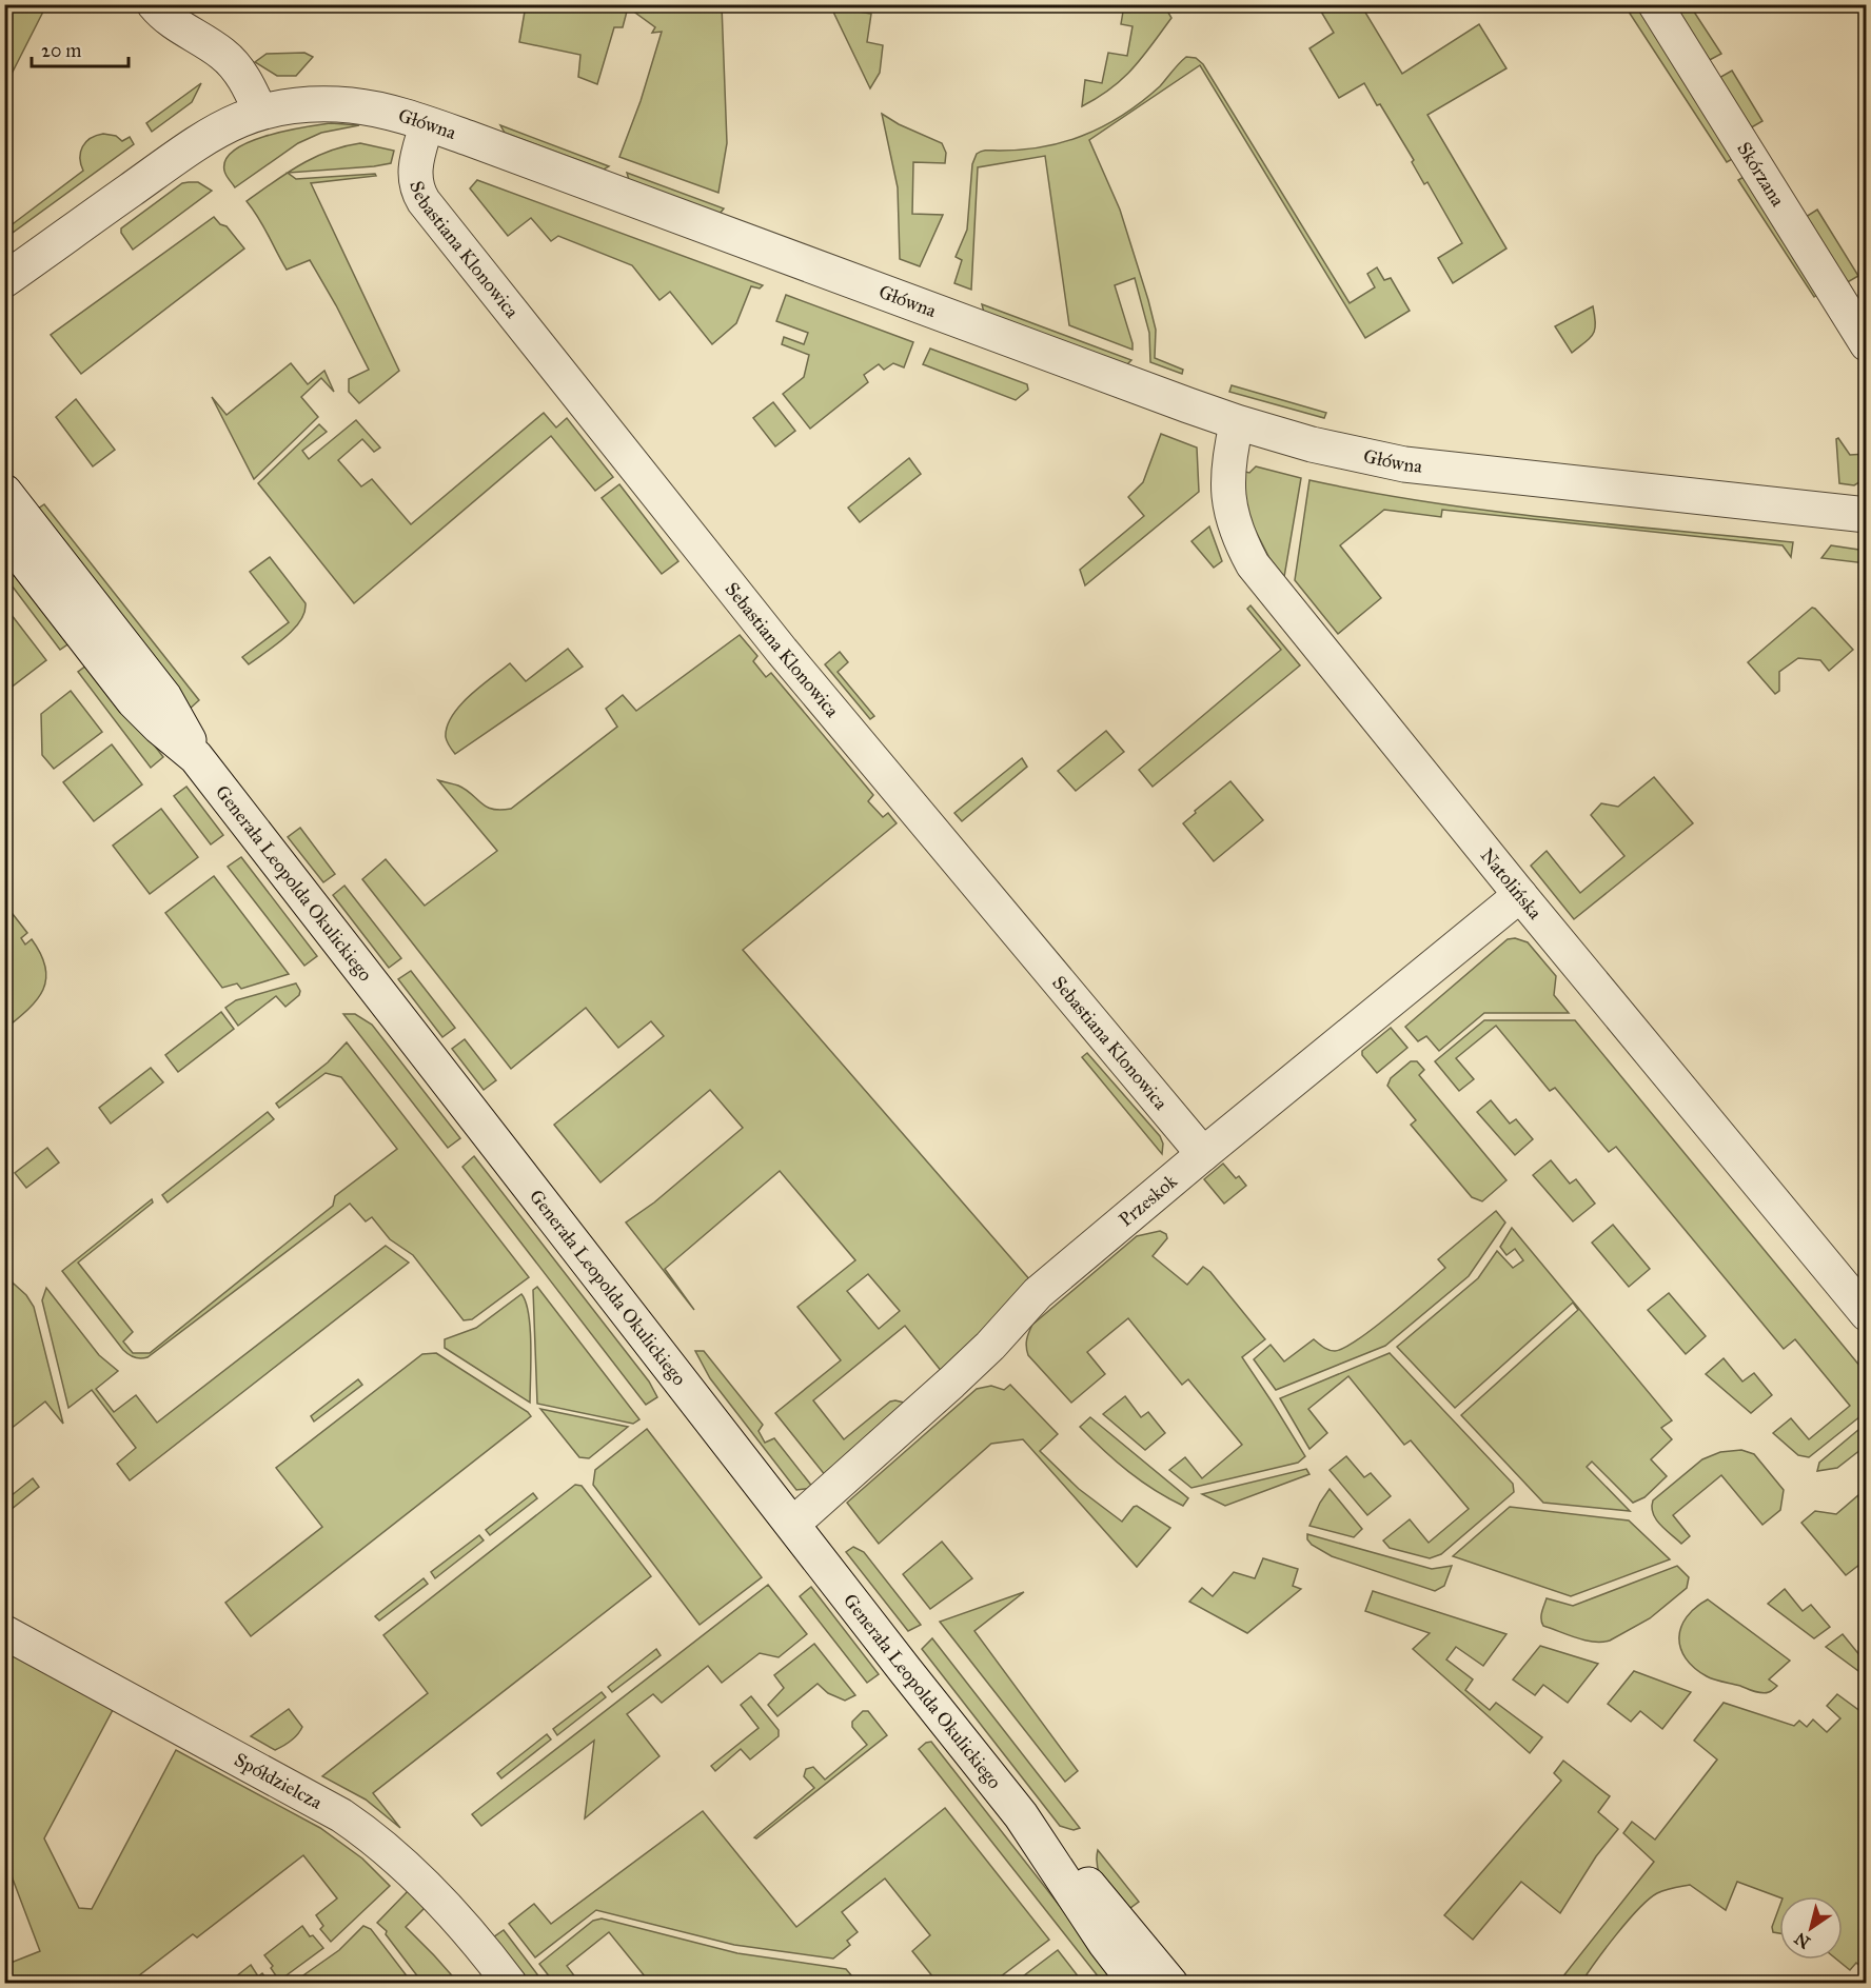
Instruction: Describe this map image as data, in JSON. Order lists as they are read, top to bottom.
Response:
{
  "streets": {
    "main road": ["Główna", "Generała Leopolda Okulickiego"],
    "street": [
      "Skórzana",
      "Sebastiana Klonowica",
      "Natolińska",
      "Przeskok",
      "Spółdzielcza"
    ]
  },
  "crossings": [
    ["Główna", "Sebastiana Klonowica"],
    ["Główna", "Natolińska"],
    ["Sebastiana Klonowica", "Przeskok"],
    ["Generała Leopolda Okulickiego", "Przeskok"],
    ["Natolińska", "Przeskok"]
  ],
  "scale_bar": "20 m",
  "north": "bottom left"
}
